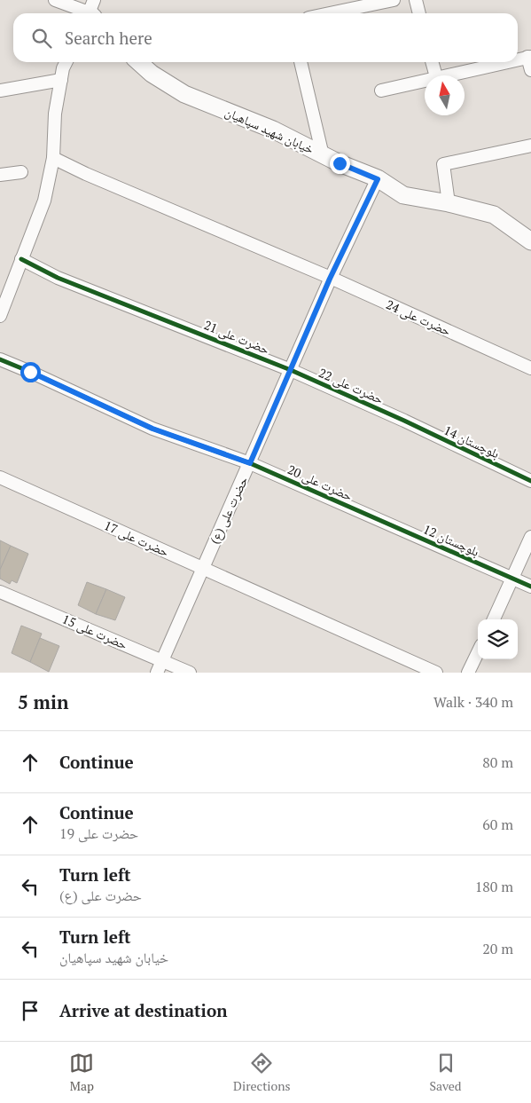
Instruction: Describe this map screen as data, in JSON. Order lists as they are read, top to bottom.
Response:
{
  "streets": {
    "street": [
      "خیابان شهید سپاهیان",
      "حضرت علی 24",
      "حضرت علی 21",
      "حضرت علی 22",
      "بلوچستان 14",
      "حضرت علی 20",
      "حضرت علی (ع)",
      "حضرت علی 17",
      "بلوچستان 12",
      "حضرت علی 15"
    ]
  },
  "crossings": [
    ["خیابان شهید سپاهیان", "حضرت علی (ع)"],
    ["حضرت علی 24", "حضرت علی (ع)"],
    ["حضرت علی 21", "حضرت علی 22"],
    ["حضرت علی 21", "حضرت علی (ع)"],
    ["حضرت علی 22", "بلوچستان 14"],
    ["حضرت علی 22", "حضرت علی (ع)"],
    ["حضرت علی 20", "حضرت علی (ع)"],
    ["حضرت علی 20", "بلوچستان 12"],
    ["حضرت علی (ع)", "حضرت علی 17"],
    ["حضرت علی (ع)", "حضرت علی 15"]
  ],
  "north": "top",
  "page": {
    "search": "Search here",
    "heading": ["5 min", "Walk · 340 m"],
    "list": [
      ["Continue", "80 m"],
      ["Continue", "حضرت علی 19", "60 m"],
      ["Turn left", "حضرت علی (ع)", "180 m"],
      ["Turn left", "خیابان شهید سپاهیان", "20 m"],
      "Arrive at destination"
    ],
    "nav": ["Map", "Directions", "Saved"]
  }
}
